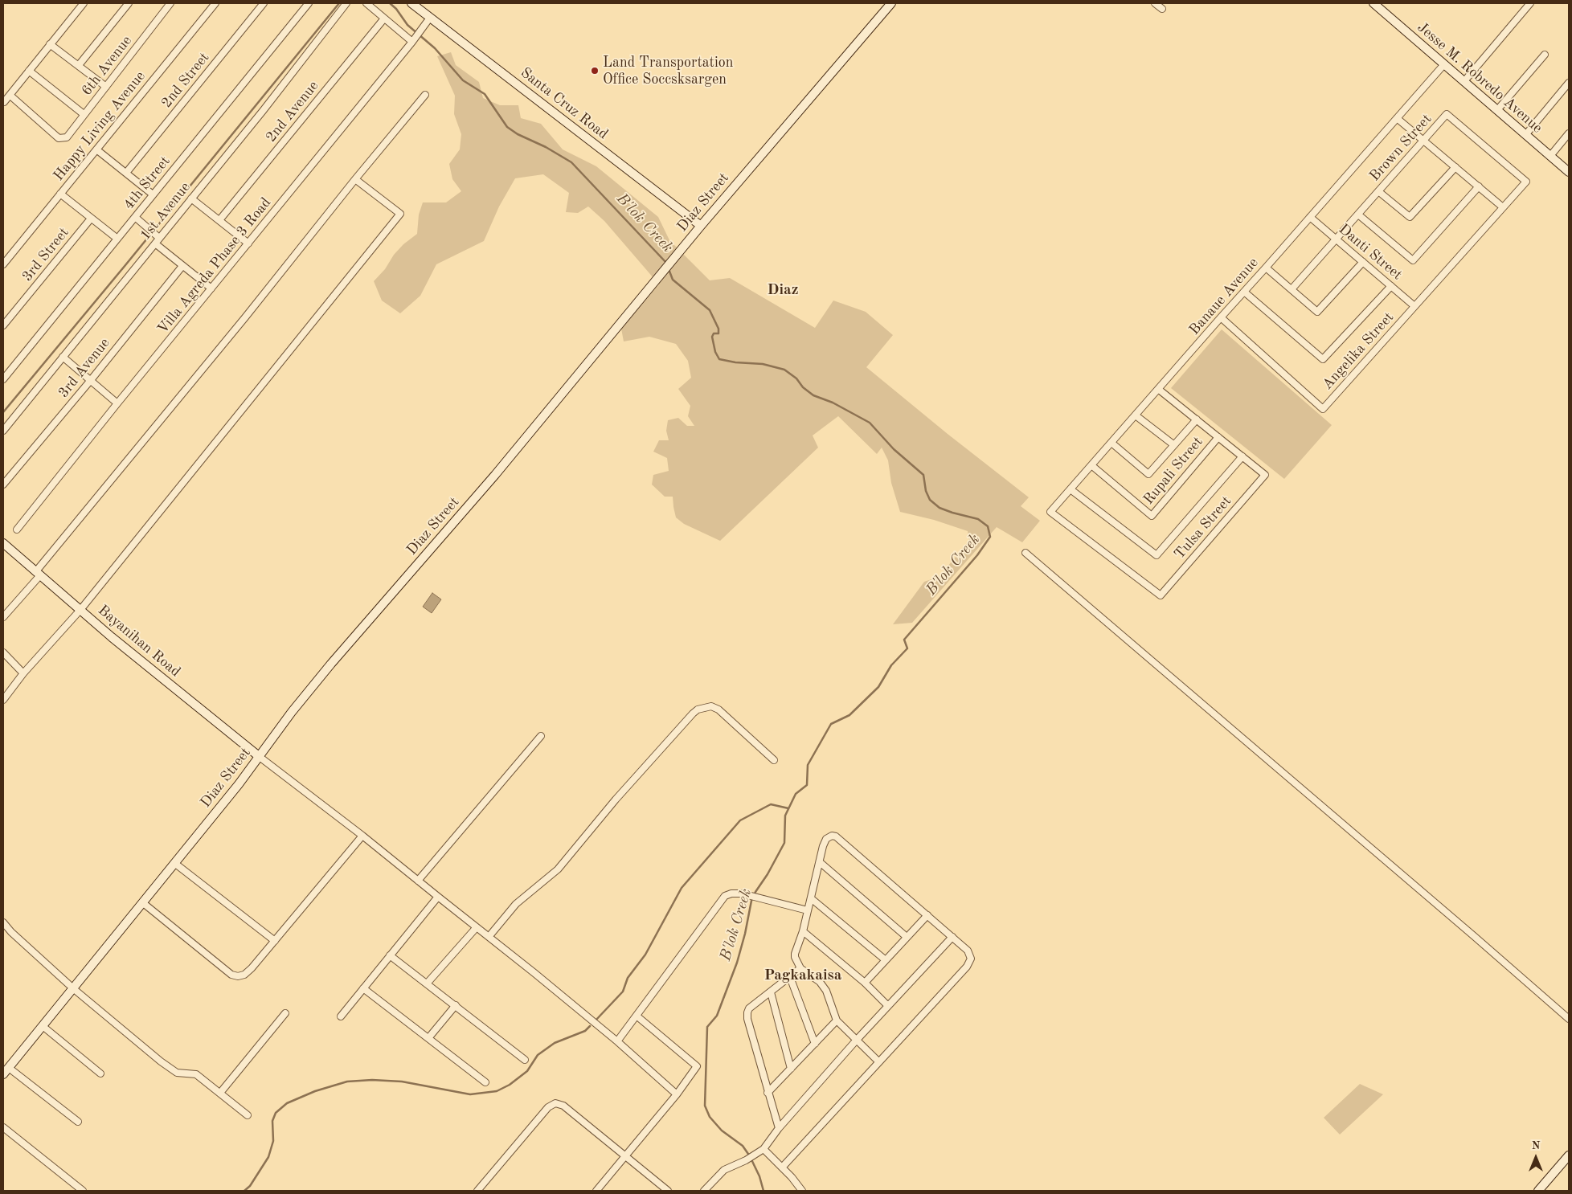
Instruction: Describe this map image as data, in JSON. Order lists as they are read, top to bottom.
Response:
{
  "streets": {
    "main road": [
      "Jesse M. Robredo Avenue",
      "Santa Cruz Road",
      "Diaz Street",
      "Bayanihan Road"
    ],
    "street": [
      "6th Avenue",
      "2nd Street",
      "2nd Avenue",
      "Happy Living Avenue",
      "Brown Street",
      "4th Street",
      "1st Avenue",
      "Danti Street",
      "3rd Street",
      "Villa Agreda Phase 3 Road",
      "Banaue Avenue",
      "Angelika Street",
      "3rd Avenue",
      "Rupali Street",
      "Tulsa Street"
    ]
  },
  "crossings": [
    ["Jesse M. Robredo Avenue", "Banaue Avenue"],
    ["Santa Cruz Road", "Diaz Street"],
    ["Santa Cruz Road", "Villa Agreda Phase 3 Road"],
    ["Brown Street", "Danti Street"],
    ["Brown Street", "Angelika Street"],
    ["Diaz Street", "Bayanihan Road"],
    ["Danti Street", "Banaue Avenue"],
    ["Danti Street", "Angelika Street"],
    ["Banaue Avenue", "Angelika Street"],
    ["Banaue Avenue", "Rupali Street"],
    ["Banaue Avenue", "Tulsa Street"],
    ["Rupali Street", "Tulsa Street"]
  ],
  "districts": ["Diaz", "Pagkakaisa"],
  "water": ["B'lok Creek"],
  "places": ["Land Transportation Office Soccsksargen"],
  "north": "top"
}
